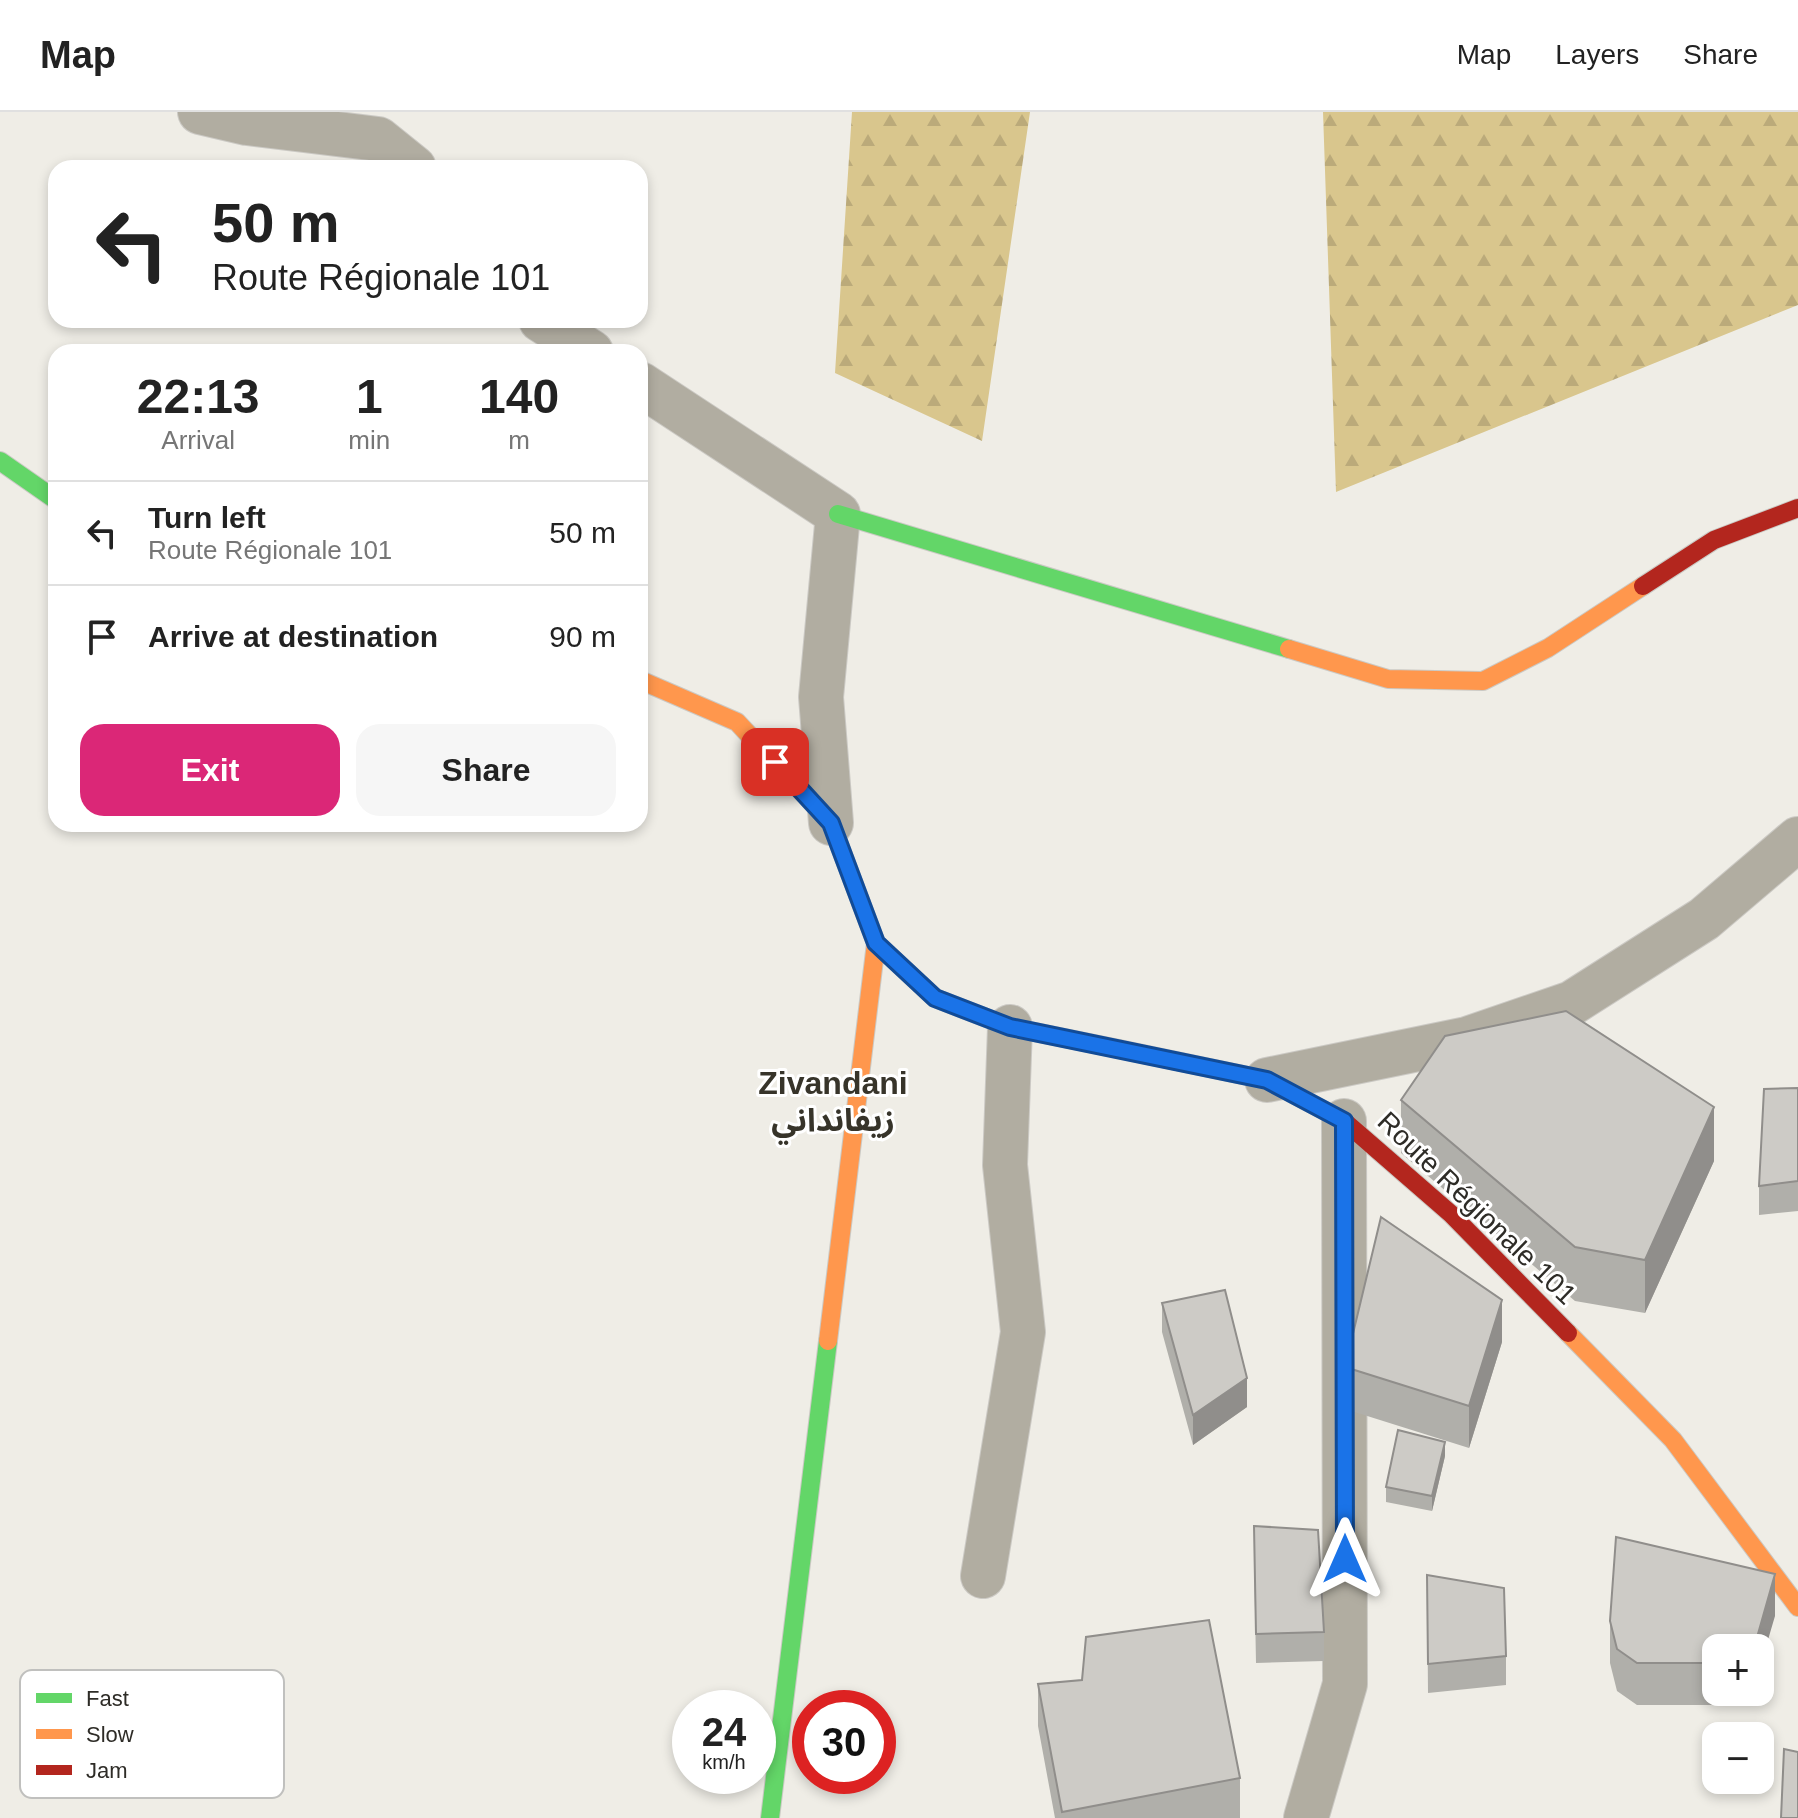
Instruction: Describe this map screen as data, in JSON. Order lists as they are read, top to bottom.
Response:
{
  "streets": {
    "street": ["Route Régionale 101"]
  },
  "districts": ["Zivandani زيفانداني"],
  "legend": ["Fast", "Slow", "Jam"],
  "page": {
    "header": "Map",
    "nav": ["Map", "Layers", "Share"],
    "turn": ["50 m", "Route Régionale 101"],
    "eta": [
      "22:13",
      "Arrival",
      "1",
      "min",
      "140",
      "m"
    ],
    "list": [
      {
        "name": "Turn left",
        "note": "Route Régionale 101",
        "value": "50 m"
      },
      {
        "name": "Arrive at destination",
        "value": "90 m"
      }
    ],
    "buttons": ["Exit", "Share"],
    "map_buttons": ["+", "−"],
    "speed": "24 km/h",
    "limit": "30"
  }
}
